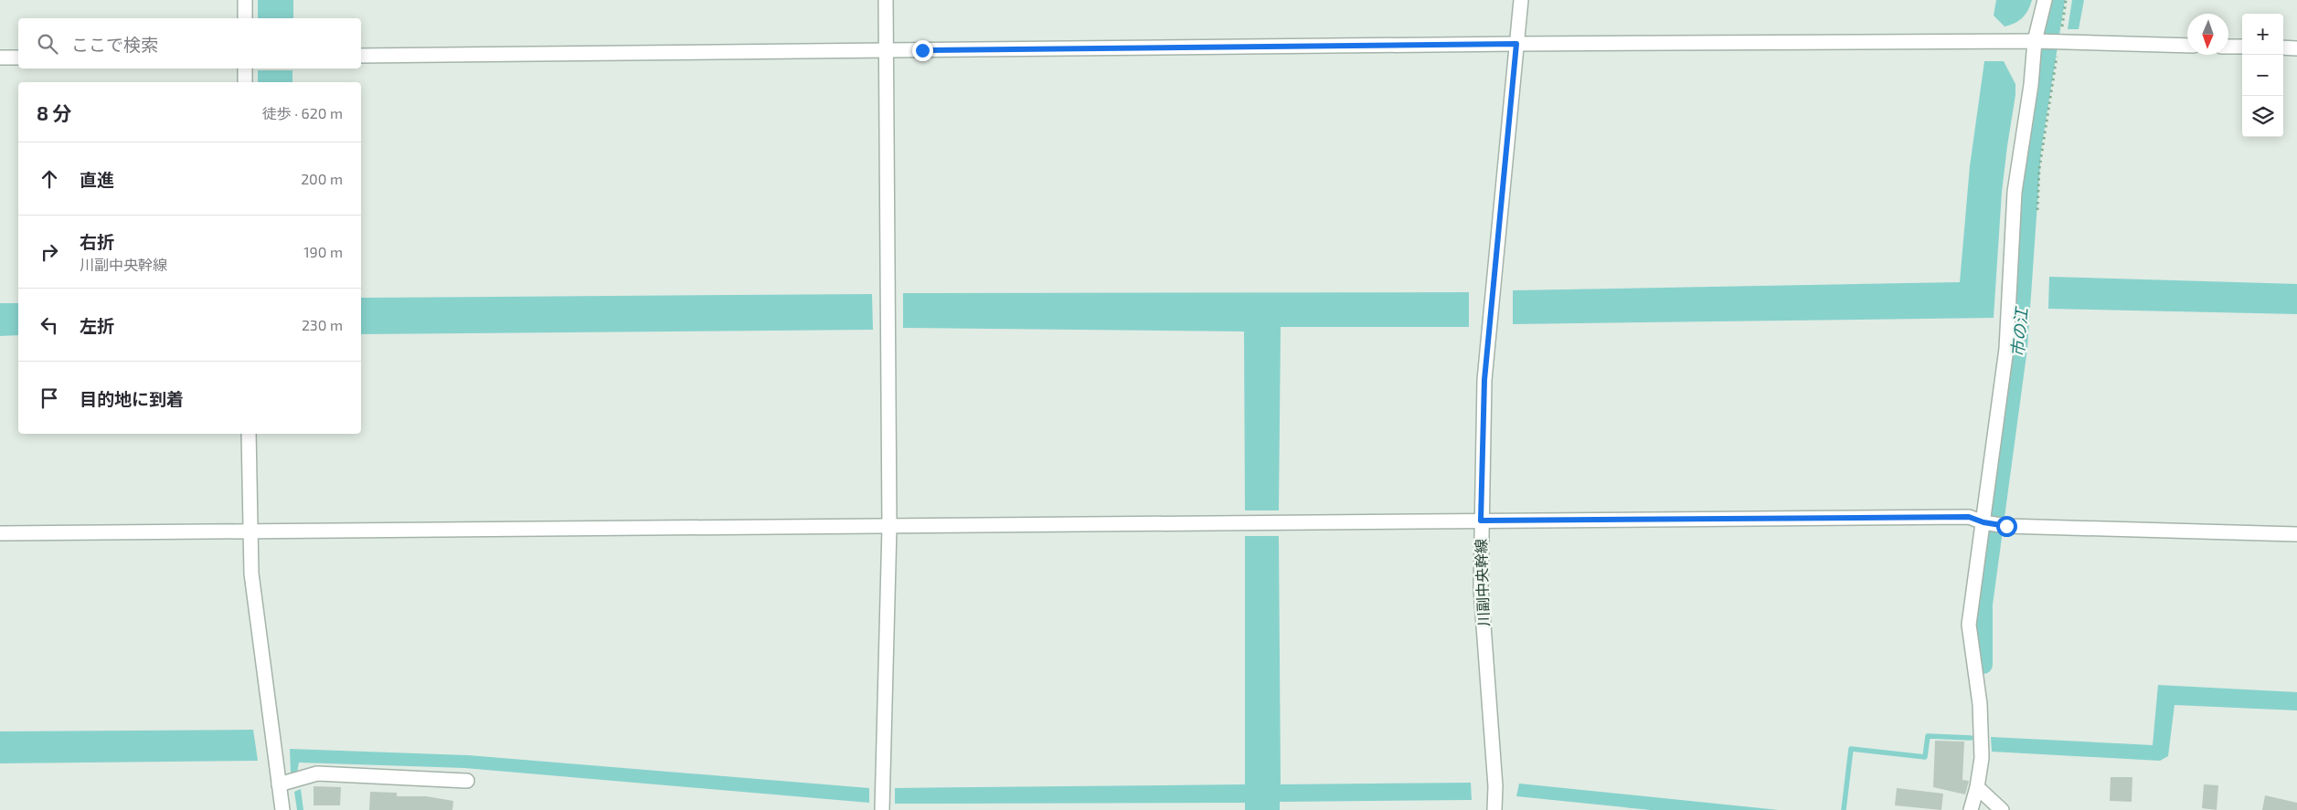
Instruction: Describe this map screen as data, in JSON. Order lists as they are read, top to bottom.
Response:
{
  "streets": {
    "street": ["川副中央幹線"]
  },
  "water": ["市の江"],
  "north": "bottom",
  "page": {
    "map_buttons": ["+", "−"],
    "search": "ここで検索",
    "heading": ["8 分", "徒歩 · 620 m"],
    "list": [
      ["直進", "200 m"],
      ["右折", "川副中央幹線", "190 m"],
      ["左折", "230 m"],
      "目的地に到着"
    ]
  }
}
